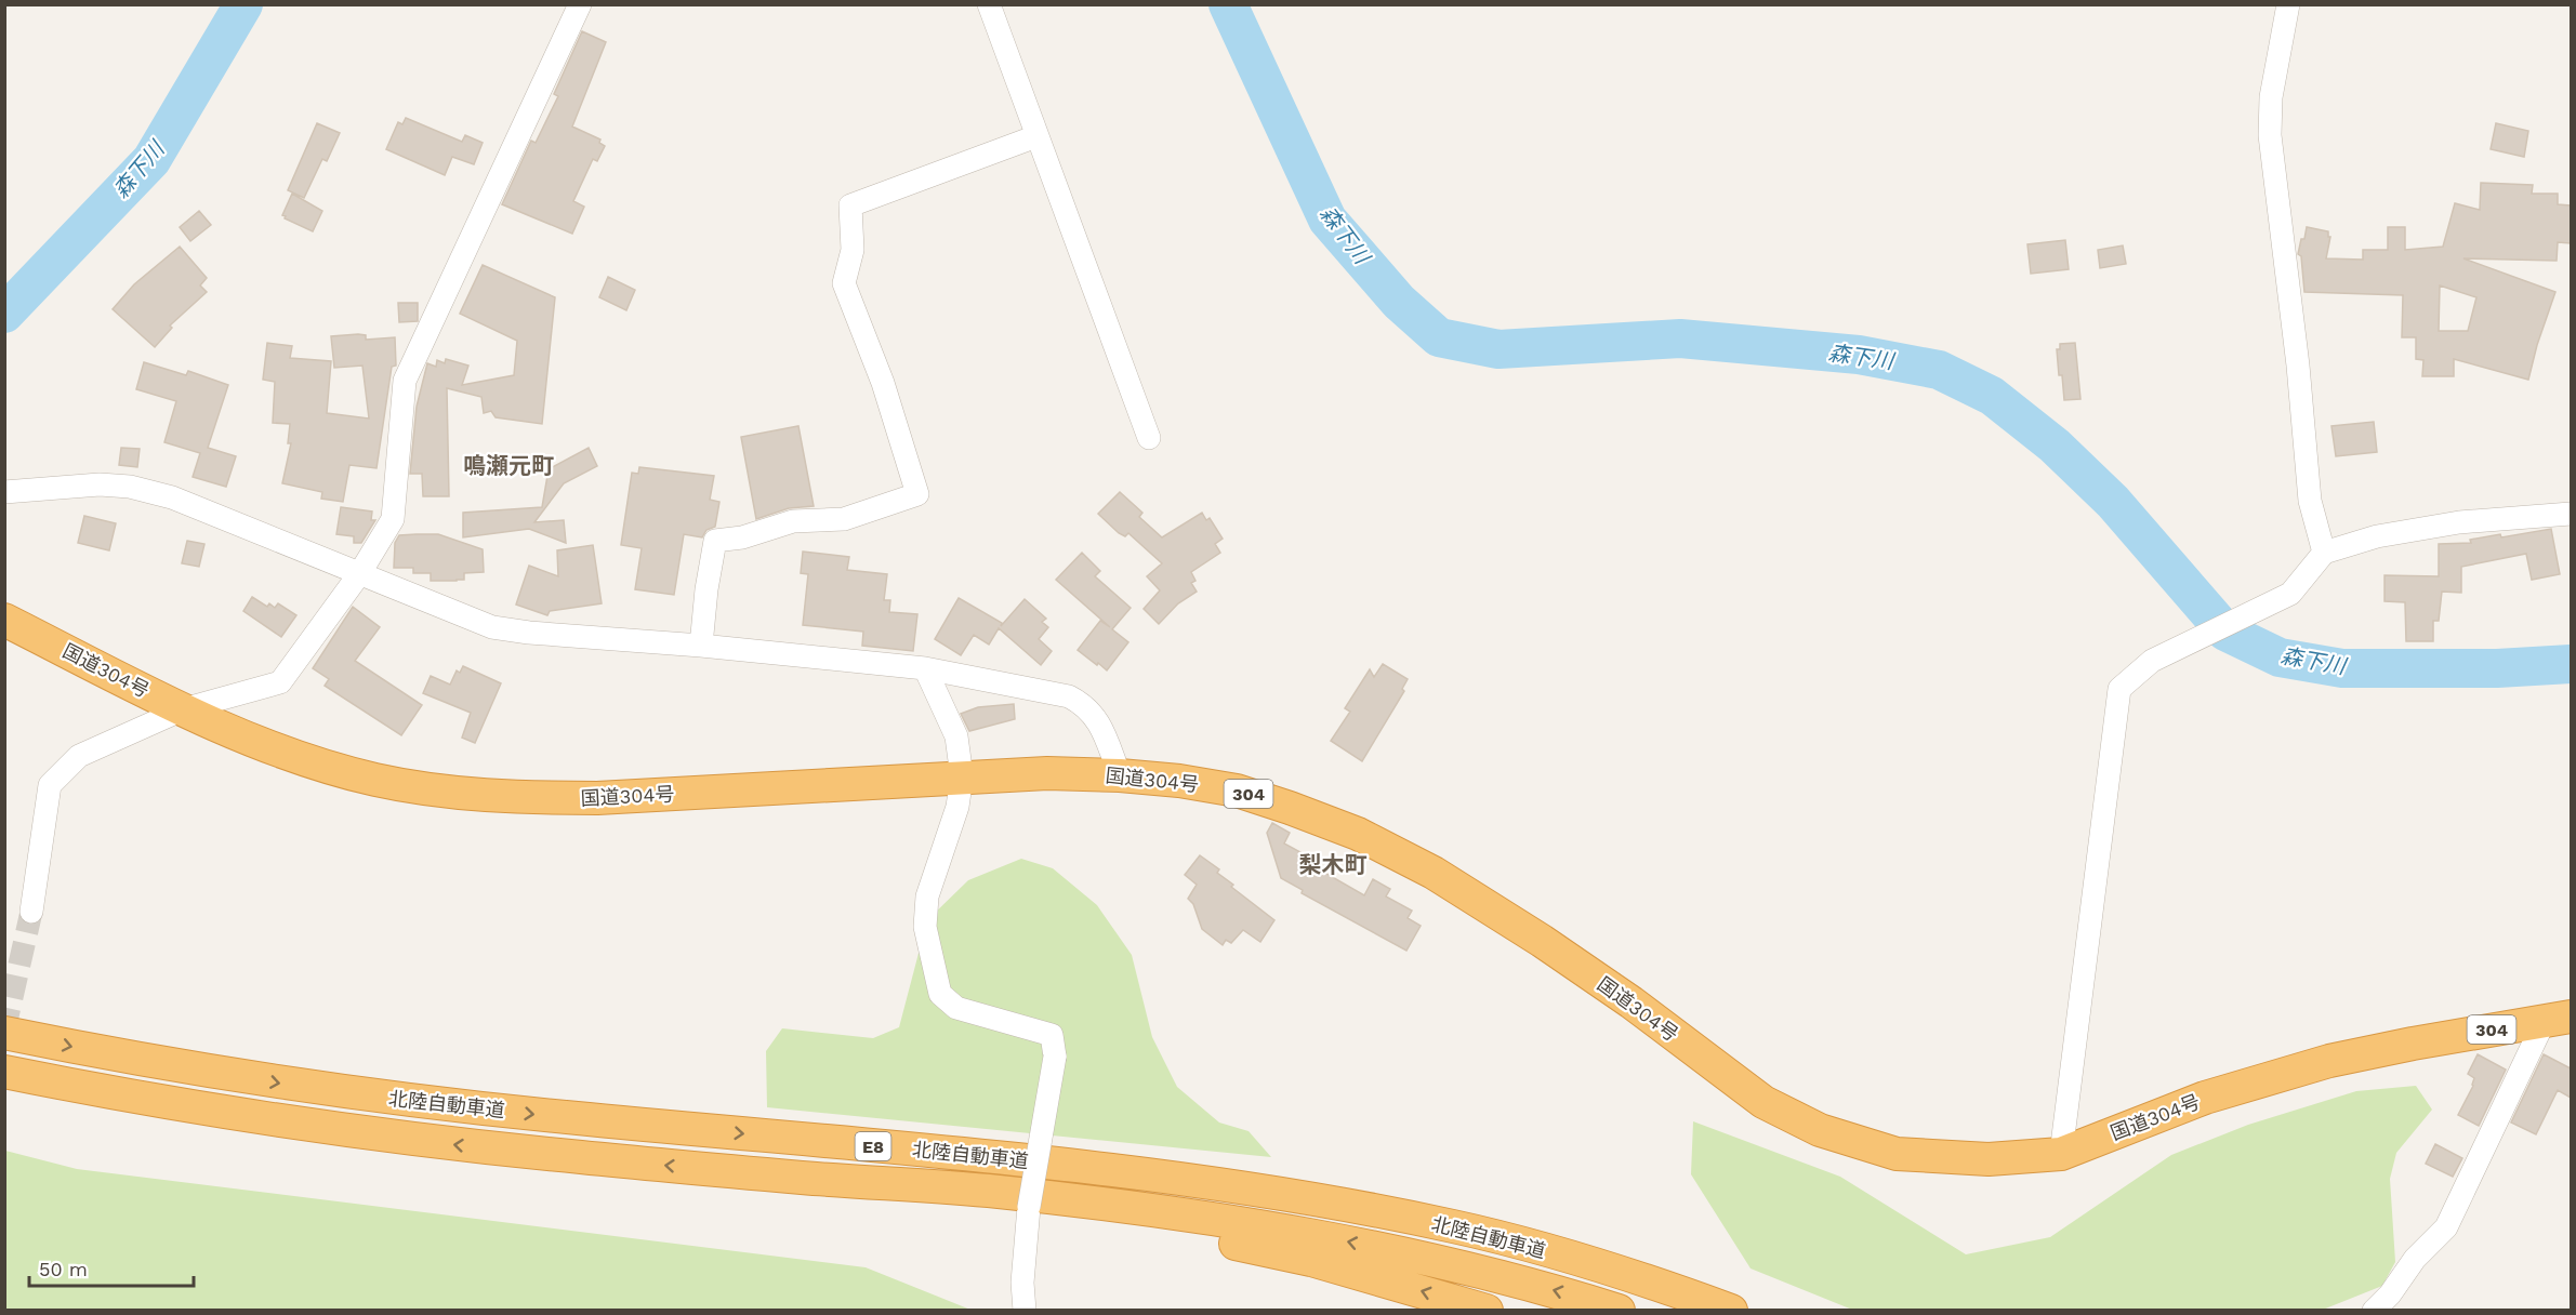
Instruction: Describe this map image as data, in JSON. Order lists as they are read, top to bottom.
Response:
{
  "streets": {
    "highway": [
      "国道304号",
      "304",
      "北陸自動車道",
      "E8"
    ]
  },
  "crossings": [
    ["国道304号", "304"]
  ],
  "districts": ["鳴瀬元町", "梨木町"],
  "water": ["森下川"],
  "scale_bar": "50 m"
}
